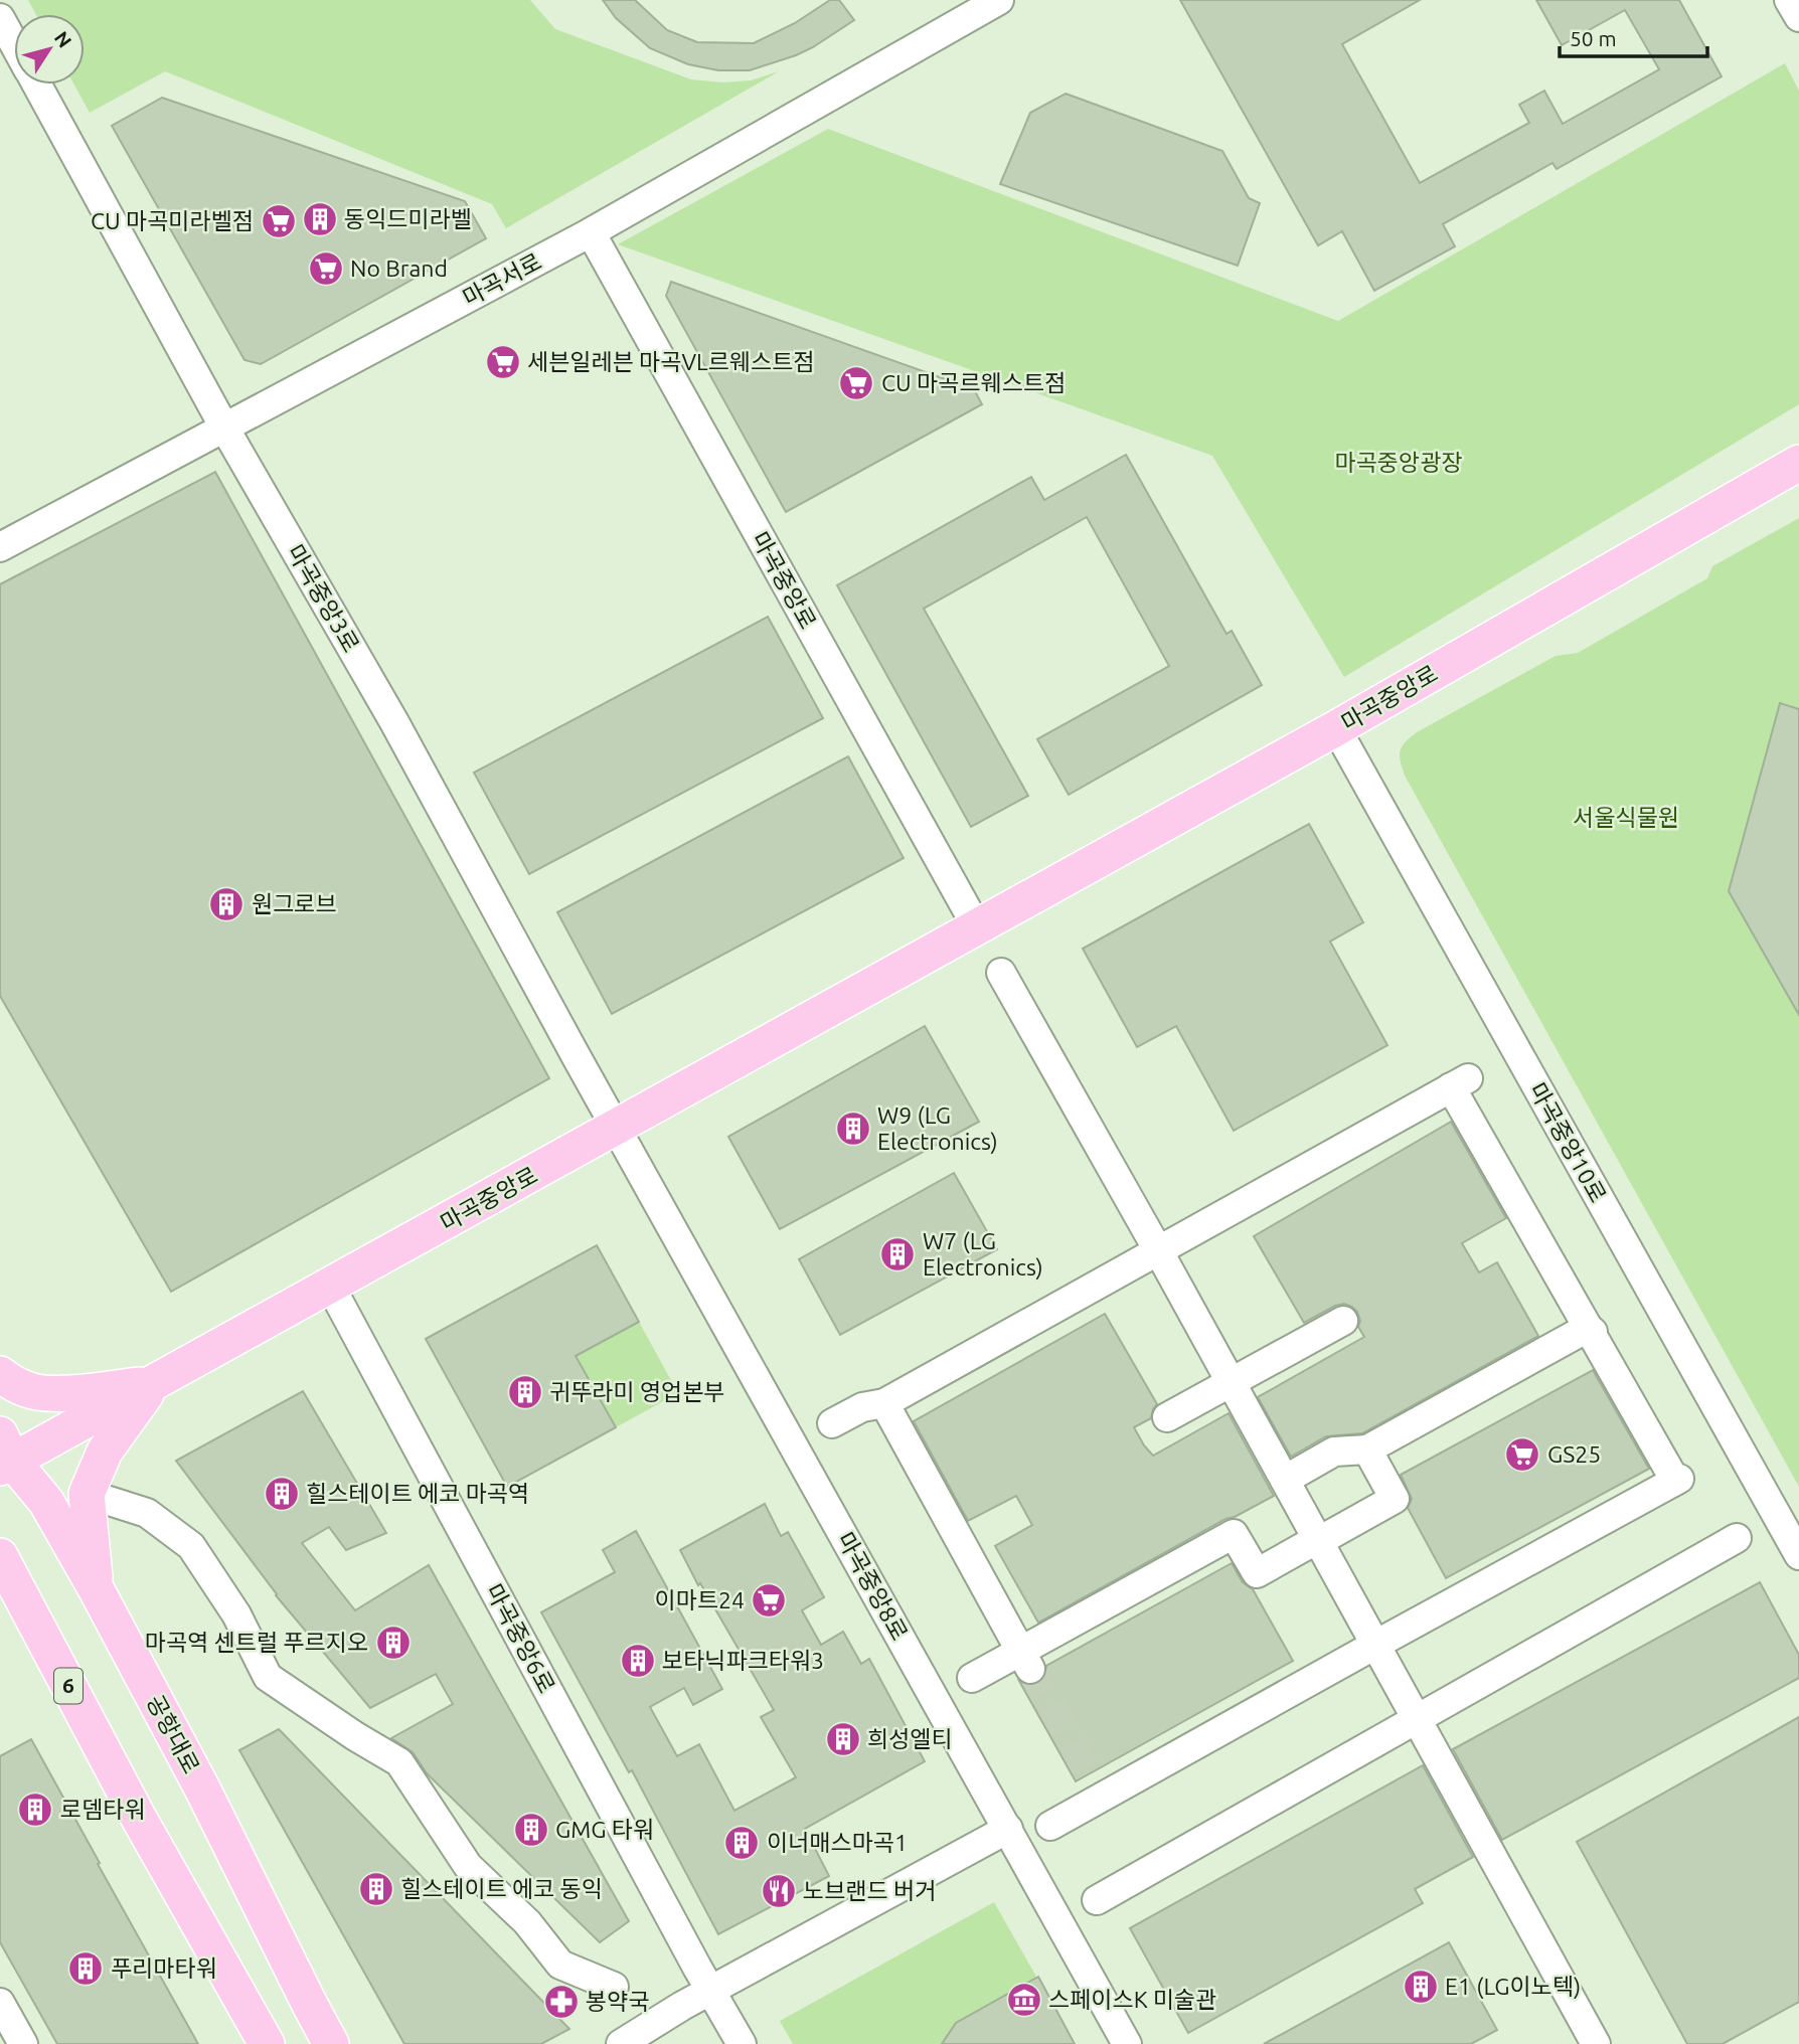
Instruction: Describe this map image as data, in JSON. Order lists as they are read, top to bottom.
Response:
{
  "streets": {
    "main road": ["마곡중앙로", "6", "공항대로"],
    "street": [
      "마곡서로",
      "마곡중앙3로",
      "마곡중앙10로",
      "마곡중앙8로",
      "마곡중앙6로"
    ]
  },
  "crossings": [
    ["마곡서로", "마곡중앙로"],
    ["마곡서로", "마곡중앙3로"],
    ["마곡중앙로", "마곡중앙3로"],
    ["마곡중앙로", "마곡중앙10로"],
    ["마곡중앙로", "마곡중앙8로"],
    ["마곡중앙로", "마곡중앙6로"],
    ["마곡중앙로", "공항대로"],
    ["마곡중앙3로", "마곡중앙8로"]
  ],
  "parks": ["마곡중앙광장", "서울식물원"],
  "places": {
    "building": [
      "동익드미라벨",
      "원그로브",
      "W9 (LG Electronics)",
      "W7 (LG Electronics)",
      "귀뚜라미 영업본부",
      "힐스테이트 에코 마곡역",
      "마곡역 센트럴 푸르지오",
      "보타닉파크타워3",
      "희성엘티",
      "로뎀타워",
      "GMG 타워",
      "이너매스마곡1",
      "힐스테이트 에코 동익",
      "푸리마타워",
      "E1 (LG이노텍)"
    ],
    "supermarket": [
      "CU 마곡미라벨점",
      "No Brand",
      "세븐일레븐 마곡VL르웨스트점",
      "CU 마곡르웨스트점",
      "GS25",
      "이마트24"
    ],
    "restaurant": ["노브랜드 버거"],
    "museum": ["스페이스K 미술관"],
    "pharmacy": ["봉약국"]
  },
  "scale_bar": "50 m",
  "north": "top right"
}
